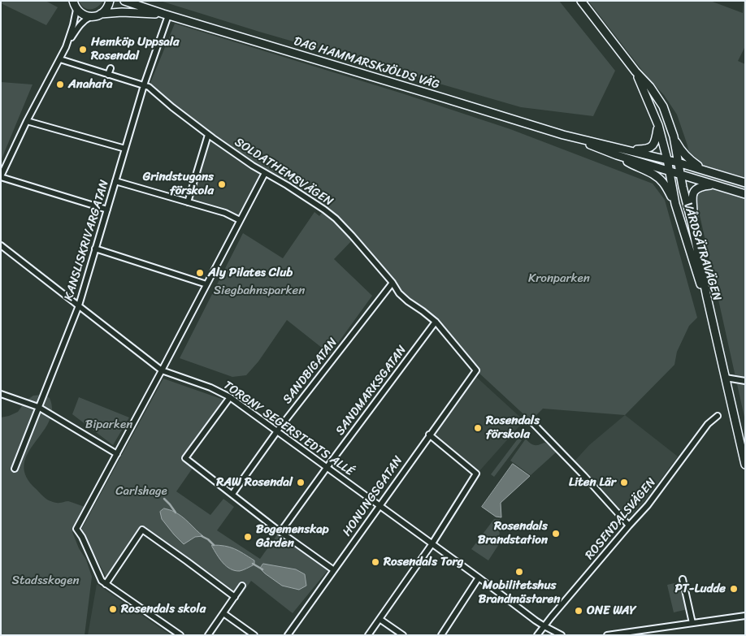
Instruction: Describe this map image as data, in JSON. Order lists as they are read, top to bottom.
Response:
{
  "streets": {
    "main road": ["DAG HAMMARSKJÖLDS VÄG", "VÅRDSÄTRAVÄGEN"],
    "street": [
      "SOLDATHEMSVÄGEN",
      "KANSLISKRIVARGATAN",
      "SANDBIGATAN",
      "SANDMARKSGATAN",
      "TORGNY SEGERSTEDTS ALLÉ",
      "HONUNGSGATAN",
      "ROSENDALSVÄGEN"
    ]
  },
  "crossings": [
    ["DAG HAMMARSKJÖLDS VÄG", "KANSLISKRIVARGATAN"],
    ["DAG HAMMARSKJÖLDS VÄG", "VÅRDSÄTRAVÄGEN"],
    ["SOLDATHEMSVÄGEN", "KANSLISKRIVARGATAN"],
    ["SOLDATHEMSVÄGEN", "SANDBIGATAN"],
    ["SOLDATHEMSVÄGEN", "SANDMARKSGATAN"],
    ["SOLDATHEMSVÄGEN", "HONUNGSGATAN"],
    ["KANSLISKRIVARGATAN", "TORGNY SEGERSTEDTS ALLÉ"],
    ["SANDBIGATAN", "TORGNY SEGERSTEDTS ALLÉ"],
    ["SANDMARKSGATAN", "TORGNY SEGERSTEDTS ALLÉ"],
    ["TORGNY SEGERSTEDTS ALLÉ", "HONUNGSGATAN"],
    ["TORGNY SEGERSTEDTS ALLÉ", "ROSENDALSVÄGEN"]
  ],
  "parks": [
    "Kronparken",
    "Siegbahnsparken",
    "Biparken",
    "Carlshage",
    "Stadsskogen"
  ],
  "places": [
    "Hemköp Uppsala Rosendal",
    "Anahata",
    "Grindstugans förskola",
    "Aly Pilates Club",
    "Rosendals förskola",
    "RAW Rosendal",
    "Liten Lär",
    "Rosendals Brandstation",
    "Bogemenskap Gården",
    "Rosendals Torg",
    "Mobilitetshus Brandmästaren",
    "PT-Ludde",
    "Rosendals skola",
    "ONE WAY"
  ]
}
